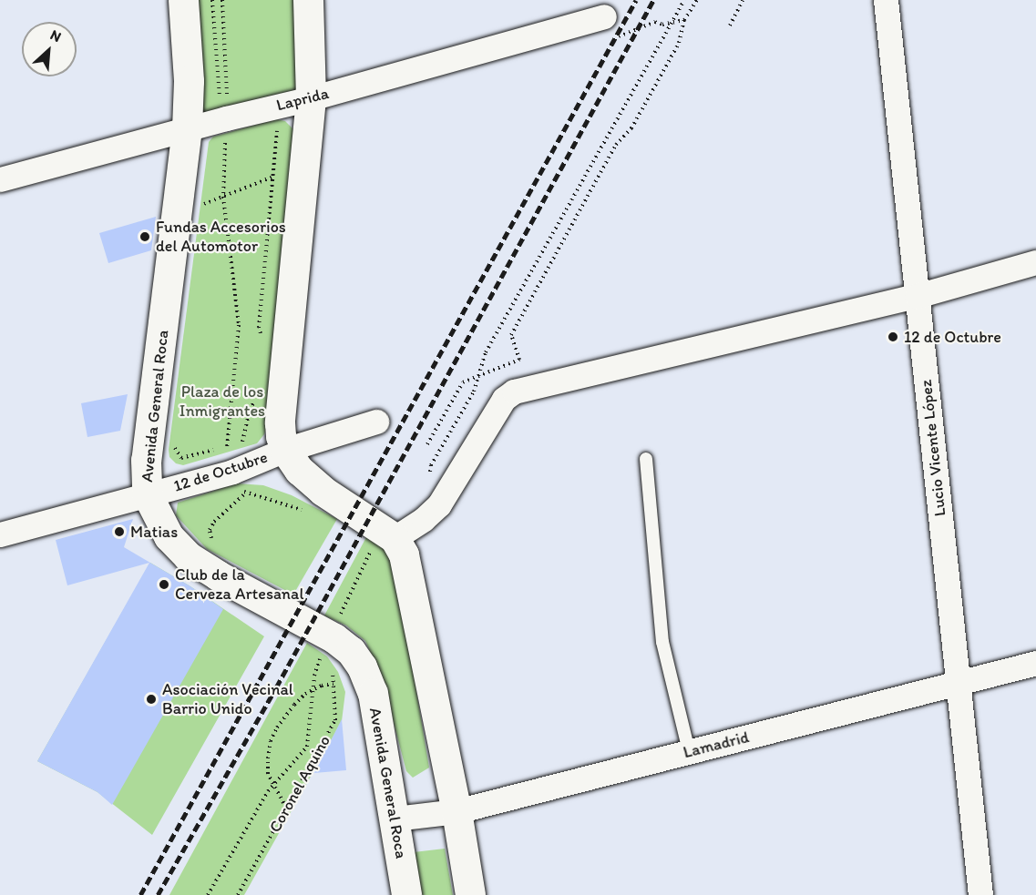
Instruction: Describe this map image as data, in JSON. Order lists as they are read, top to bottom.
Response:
{
  "streets": {
    "main road": ["Avenida General Roca"],
    "street": [
      "Laprida",
      "Lucio Vicente López",
      "12 de Octubre",
      "Lamadrid"
    ],
    "path": ["Coronel Aquino"]
  },
  "crossings": [
    ["Laprida", "Avenida General Roca"],
    ["Avenida General Roca", "12 de Octubre"],
    ["Avenida General Roca", "Lamadrid"],
    ["Lucio Vicente López", "Lamadrid"]
  ],
  "parks": ["Plaza de los Inmigrantes"],
  "places": [
    "Fundas Accesorios del Automotor",
    "12 de Octubre",
    "Matias",
    "Club de la Cerveza Artesanal",
    "Asociación Vecinal Barrio Unido"
  ],
  "north": "top right"
}
